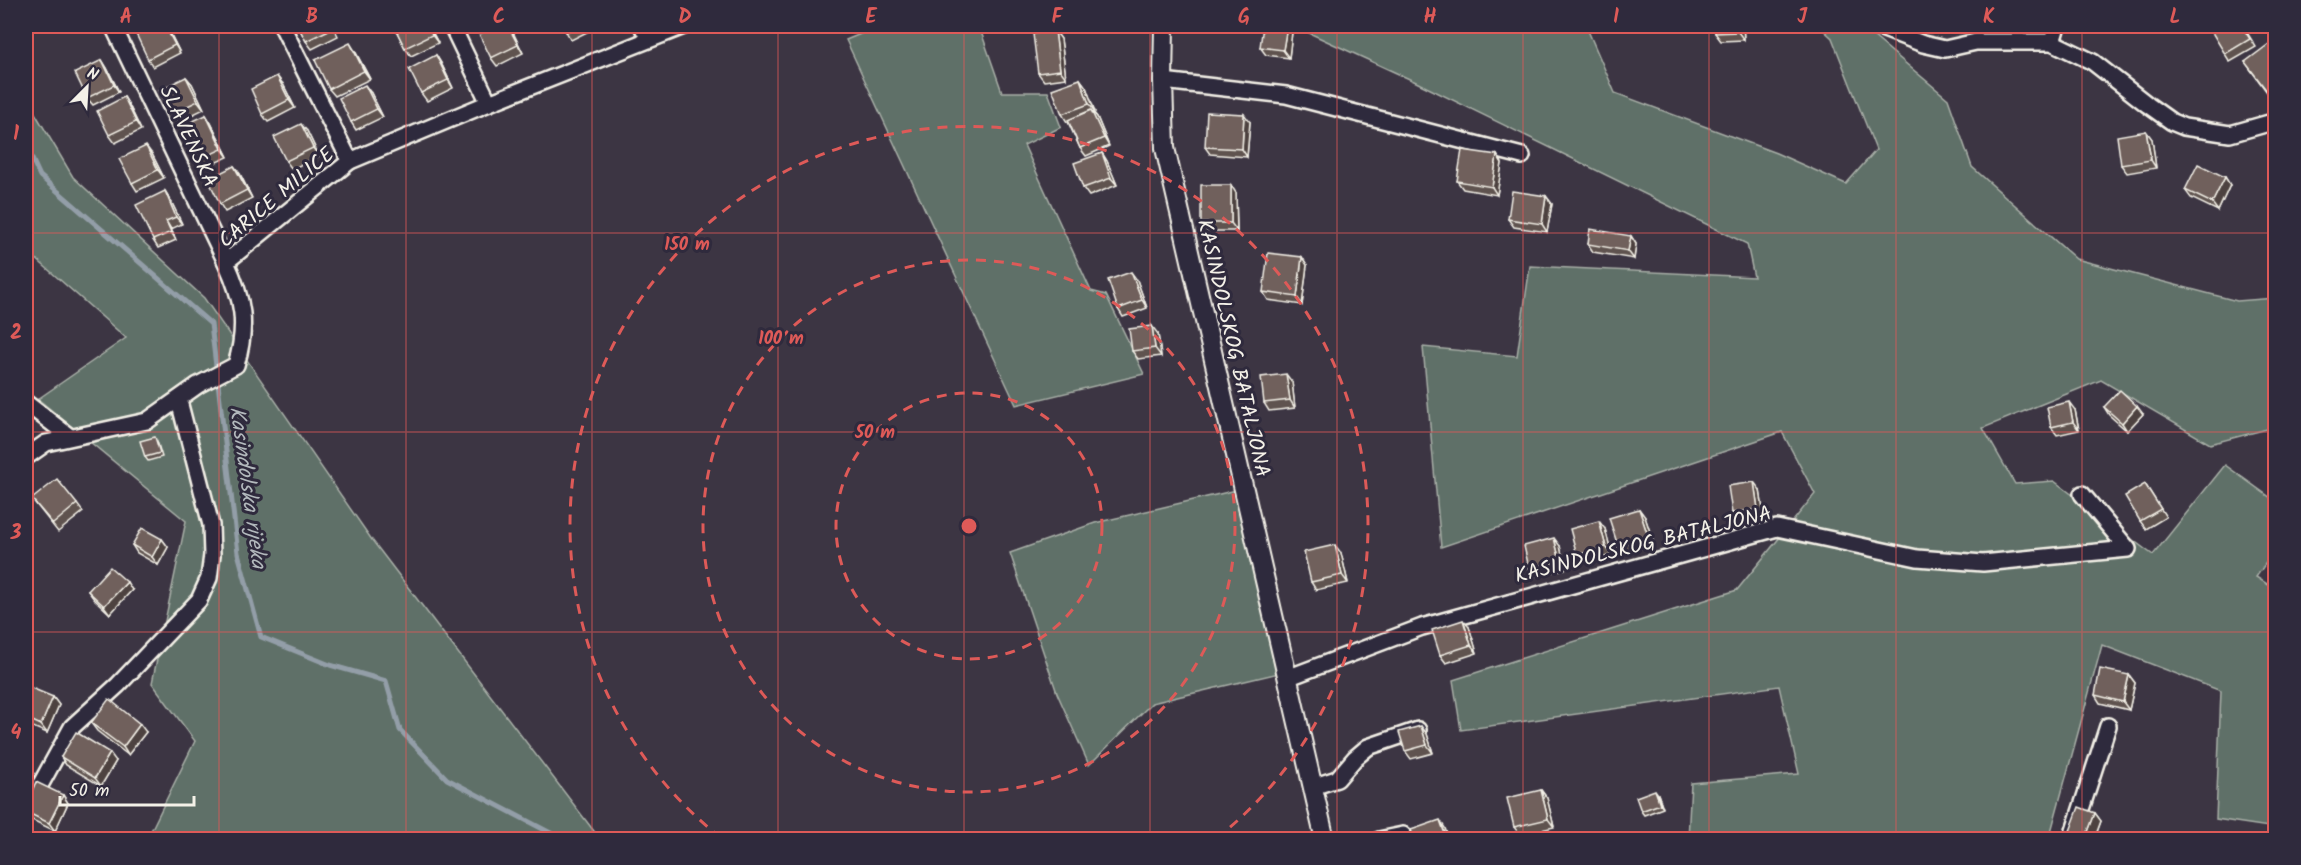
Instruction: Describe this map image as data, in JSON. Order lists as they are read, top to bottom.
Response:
{
  "streets": {
    "street": ["SLAVENSKA", "CARICE MILICE", "KASINDOLSKOG BATALJONA"]
  },
  "crossings": [
    ["SLAVENSKA", "CARICE MILICE"]
  ],
  "water": ["Kasindolska rijeka"],
  "scale_bar": "50 m",
  "north": "top right",
  "grid": {
    "columns": [
      "A",
      "B",
      "C",
      "D",
      "E",
      "F",
      "G",
      "H",
      "I",
      "J",
      "K",
      "L"
    ],
    "rows": [
      "1",
      "2",
      "3",
      "4"
    ]
  },
  "rings": ["150 m", "100 m", "50 m"]
}
